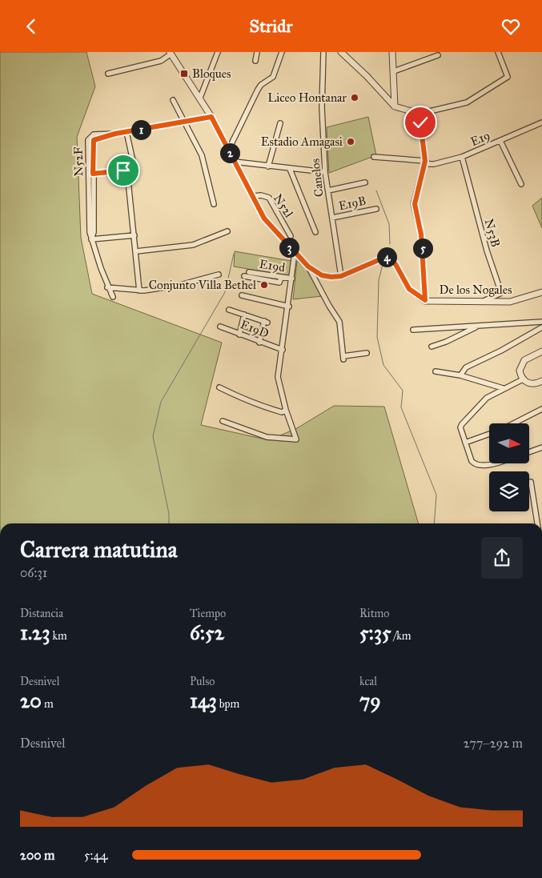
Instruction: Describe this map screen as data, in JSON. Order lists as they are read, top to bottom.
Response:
{
  "streets": {
    "street": [
      "E19",
      "N52F",
      "Canelos",
      "E19B",
      "N52l",
      "N53B",
      "E19d",
      "De los Nogales",
      "E19D"
    ]
  },
  "crossings": [
    ["E19", "N53B"],
    ["Canelos", "E19B"],
    ["Canelos", "De los Nogales"],
    ["N52l", "De los Nogales"],
    ["N53B", "De los Nogales"]
  ],
  "places": {
    "transit": ["Bloques"],
    "other": ["Liceo Hontanar", "Estadio Amagasi", "Conjunto Villa Bethel"]
  },
  "north": "right",
  "page": {
    "header": "Stridr",
    "pins": [
      "1",
      "2",
      "3",
      "5",
      "4"
    ],
    "heading": ["Carrera matutina", "06:31"],
    "stats": [
      ["Distancia", "1.23 km"],
      ["Tiempo", "6:52"],
      ["Ritmo", "5:35 /km"],
      ["Desnivel", "20 m"],
      ["Pulso", "143 bpm"],
      ["kcal", "79"]
    ],
    "chart": ["Desnivel", "277–292 m"],
    "list": [
      {
        "name": "200 m",
        "note": "5:44"
      }
    ]
  }
}
